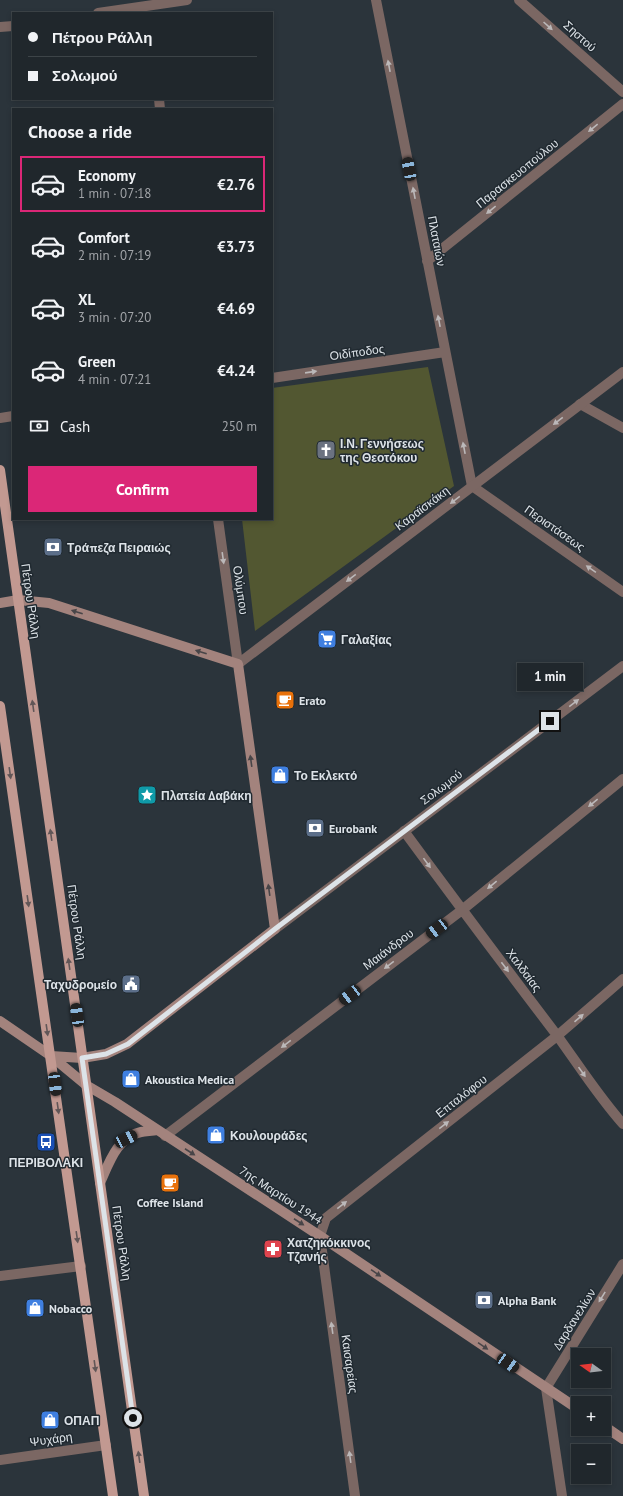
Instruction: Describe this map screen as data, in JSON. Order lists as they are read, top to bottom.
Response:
{
  "streets": {
    "main road": ["Πέτρου Ράλλη", "7ης Μαρτίου 1944"],
    "street": [
      "Σηστού",
      "Παρασκευοπούλου",
      "Πλαταιών",
      "Οιδίποδος",
      "Καραϊσκάκη",
      "Περιστάσεως",
      "Ολύμπου",
      "Σολωμού",
      "Μαιάνδρου",
      "Χαλδαίας",
      "Επταλόφου",
      "Δαρδανελίων",
      "Καισαρείας",
      "Ψυχάρη"
    ]
  },
  "crossings": [
    ["Παρασκευοπούλου", "Πλαταιών"],
    ["Πλαταιών", "Οιδίποδος"],
    ["Πλαταιών", "Καραϊσκάκη"],
    ["Πλαταιών", "Περιστάσεως"],
    ["Καραϊσκάκη", "Περιστάσεως"],
    ["Καραϊσκάκη", "Ολύμπου"],
    ["Πέτρου Ράλλη", "7ης Μαρτίου 1944"],
    ["Σολωμού", "Χαλδαίας"],
    ["Μαιάνδρου", "Χαλδαίας"],
    ["Μαιάνδρου", "7ης Μαρτίου 1944"],
    ["Χαλδαίας", "Επταλόφου"],
    ["Επταλόφου", "7ης Μαρτίου 1944"],
    ["Επταλόφου", "Καισαρείας"],
    ["7ης Μαρτίου 1944", "Δαρδανελίων"],
    ["7ης Μαρτίου 1944", "Καισαρείας"]
  ],
  "one_way": [
    "Σηστού",
    "Παρασκευοπούλου",
    "Πλαταιών",
    "Οιδίποδος",
    "Καραϊσκάκη",
    "Περιστάσεως",
    "Ολύμπου",
    "Σολωμού",
    "Μαιάνδρου",
    "Χαλδαίας",
    "Επταλόφου",
    "7ης Μαρτίου 1944",
    "Δαρδανελίων",
    "Καισαρείας"
  ],
  "places": {
    "church": ["Ι.Ν. Γεννήσεως της Θεοτόκου"],
    "bank": ["Τράπεζα Πειραιώς", "Eurobank", "Alpha Bank"],
    "supermarket": ["Γαλαξίας"],
    "cafe": ["Erato", "Coffee Island"],
    "shop": [
      "Το Εκλεκτό",
      "Akoustica Medica",
      "Κουλουράδες",
      "Nobacco",
      "ΟΠΑΠ"
    ],
    "place": ["Πλατεία Δαβάκη"],
    "public building": ["Ταχυδρομείο"],
    "bus stop": ["ΠΕΡΙΒΟΛΑΚΙ"],
    "pharmacy": ["Χατζηκόκκινος Τζανής"]
  },
  "north": "left",
  "page": {
    "banner": ["Πέτρου Ράλλη", "Σολωμού"],
    "heading": "Choose a ride",
    "list": [
      {
        "name": "Economy",
        "note": "1 min · 07:18",
        "value": "€2.76"
      },
      {
        "name": "Comfort",
        "note": "2 min · 07:19",
        "value": "€3.73"
      },
      {
        "name": "XL",
        "note": "3 min · 07:20",
        "value": "€4.69"
      },
      {
        "name": "Green",
        "note": "4 min · 07:21",
        "value": "€4.24"
      }
    ],
    "pay": ["Cash", "250 m"],
    "buttons": "Confirm",
    "bubble": "1 min",
    "map_buttons": ["+", "−"]
  }
}
